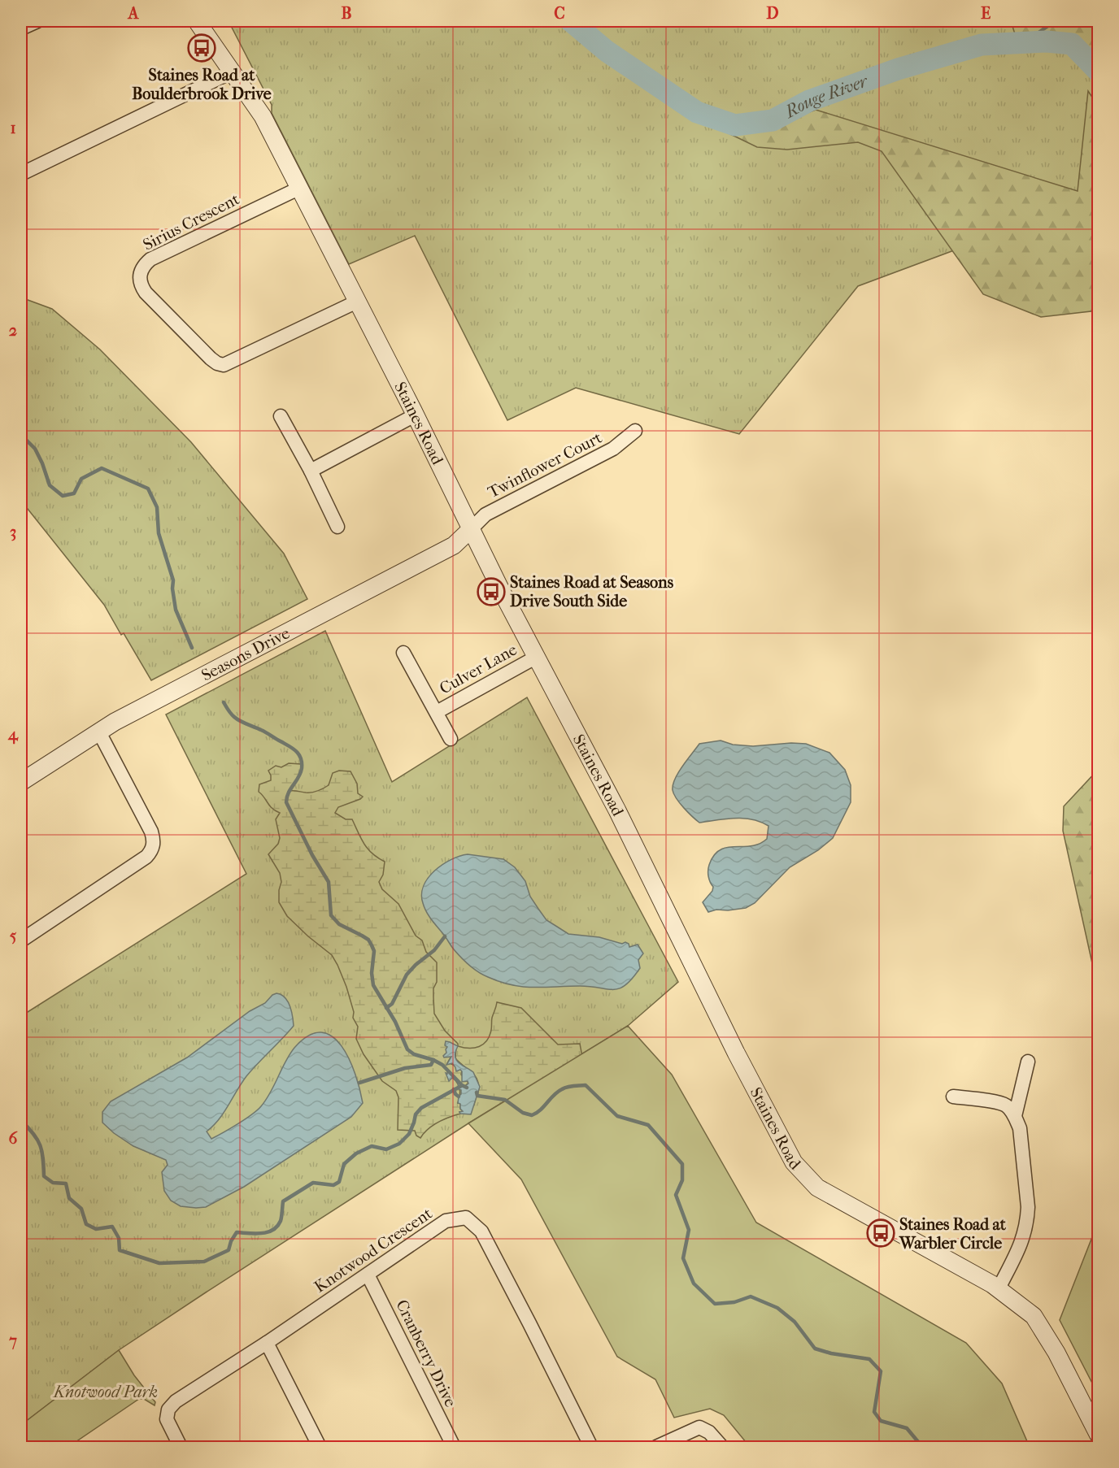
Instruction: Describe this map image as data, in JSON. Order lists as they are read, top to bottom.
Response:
{
  "streets": {
    "street": [
      "Sirius Crescent",
      "Staines Road",
      "Twinflower Court",
      "Seasons Drive",
      "Culver Lane",
      "Knotwood Crescent",
      "Cranberry Drive"
    ]
  },
  "crossings": [
    ["Sirius Crescent", "Staines Road"],
    ["Staines Road", "Twinflower Court"],
    ["Staines Road", "Seasons Drive"],
    ["Staines Road", "Culver Lane"],
    ["Twinflower Court", "Seasons Drive"],
    ["Knotwood Crescent", "Cranberry Drive"]
  ],
  "water": ["Rouge River"],
  "parks": ["Knotwood Park"],
  "places": {
    "bus stop": ["Staines Road at Boulderbrook Drive", "Staines Road at Seasons Drive South Side", "Staines Road at Warbler Circle"]
  },
  "grid": {
    "columns": [
      "A",
      "B",
      "C",
      "D",
      "E"
    ],
    "rows": [
      "1",
      "2",
      "3",
      "4",
      "5",
      "6",
      "7"
    ]
  }
}
